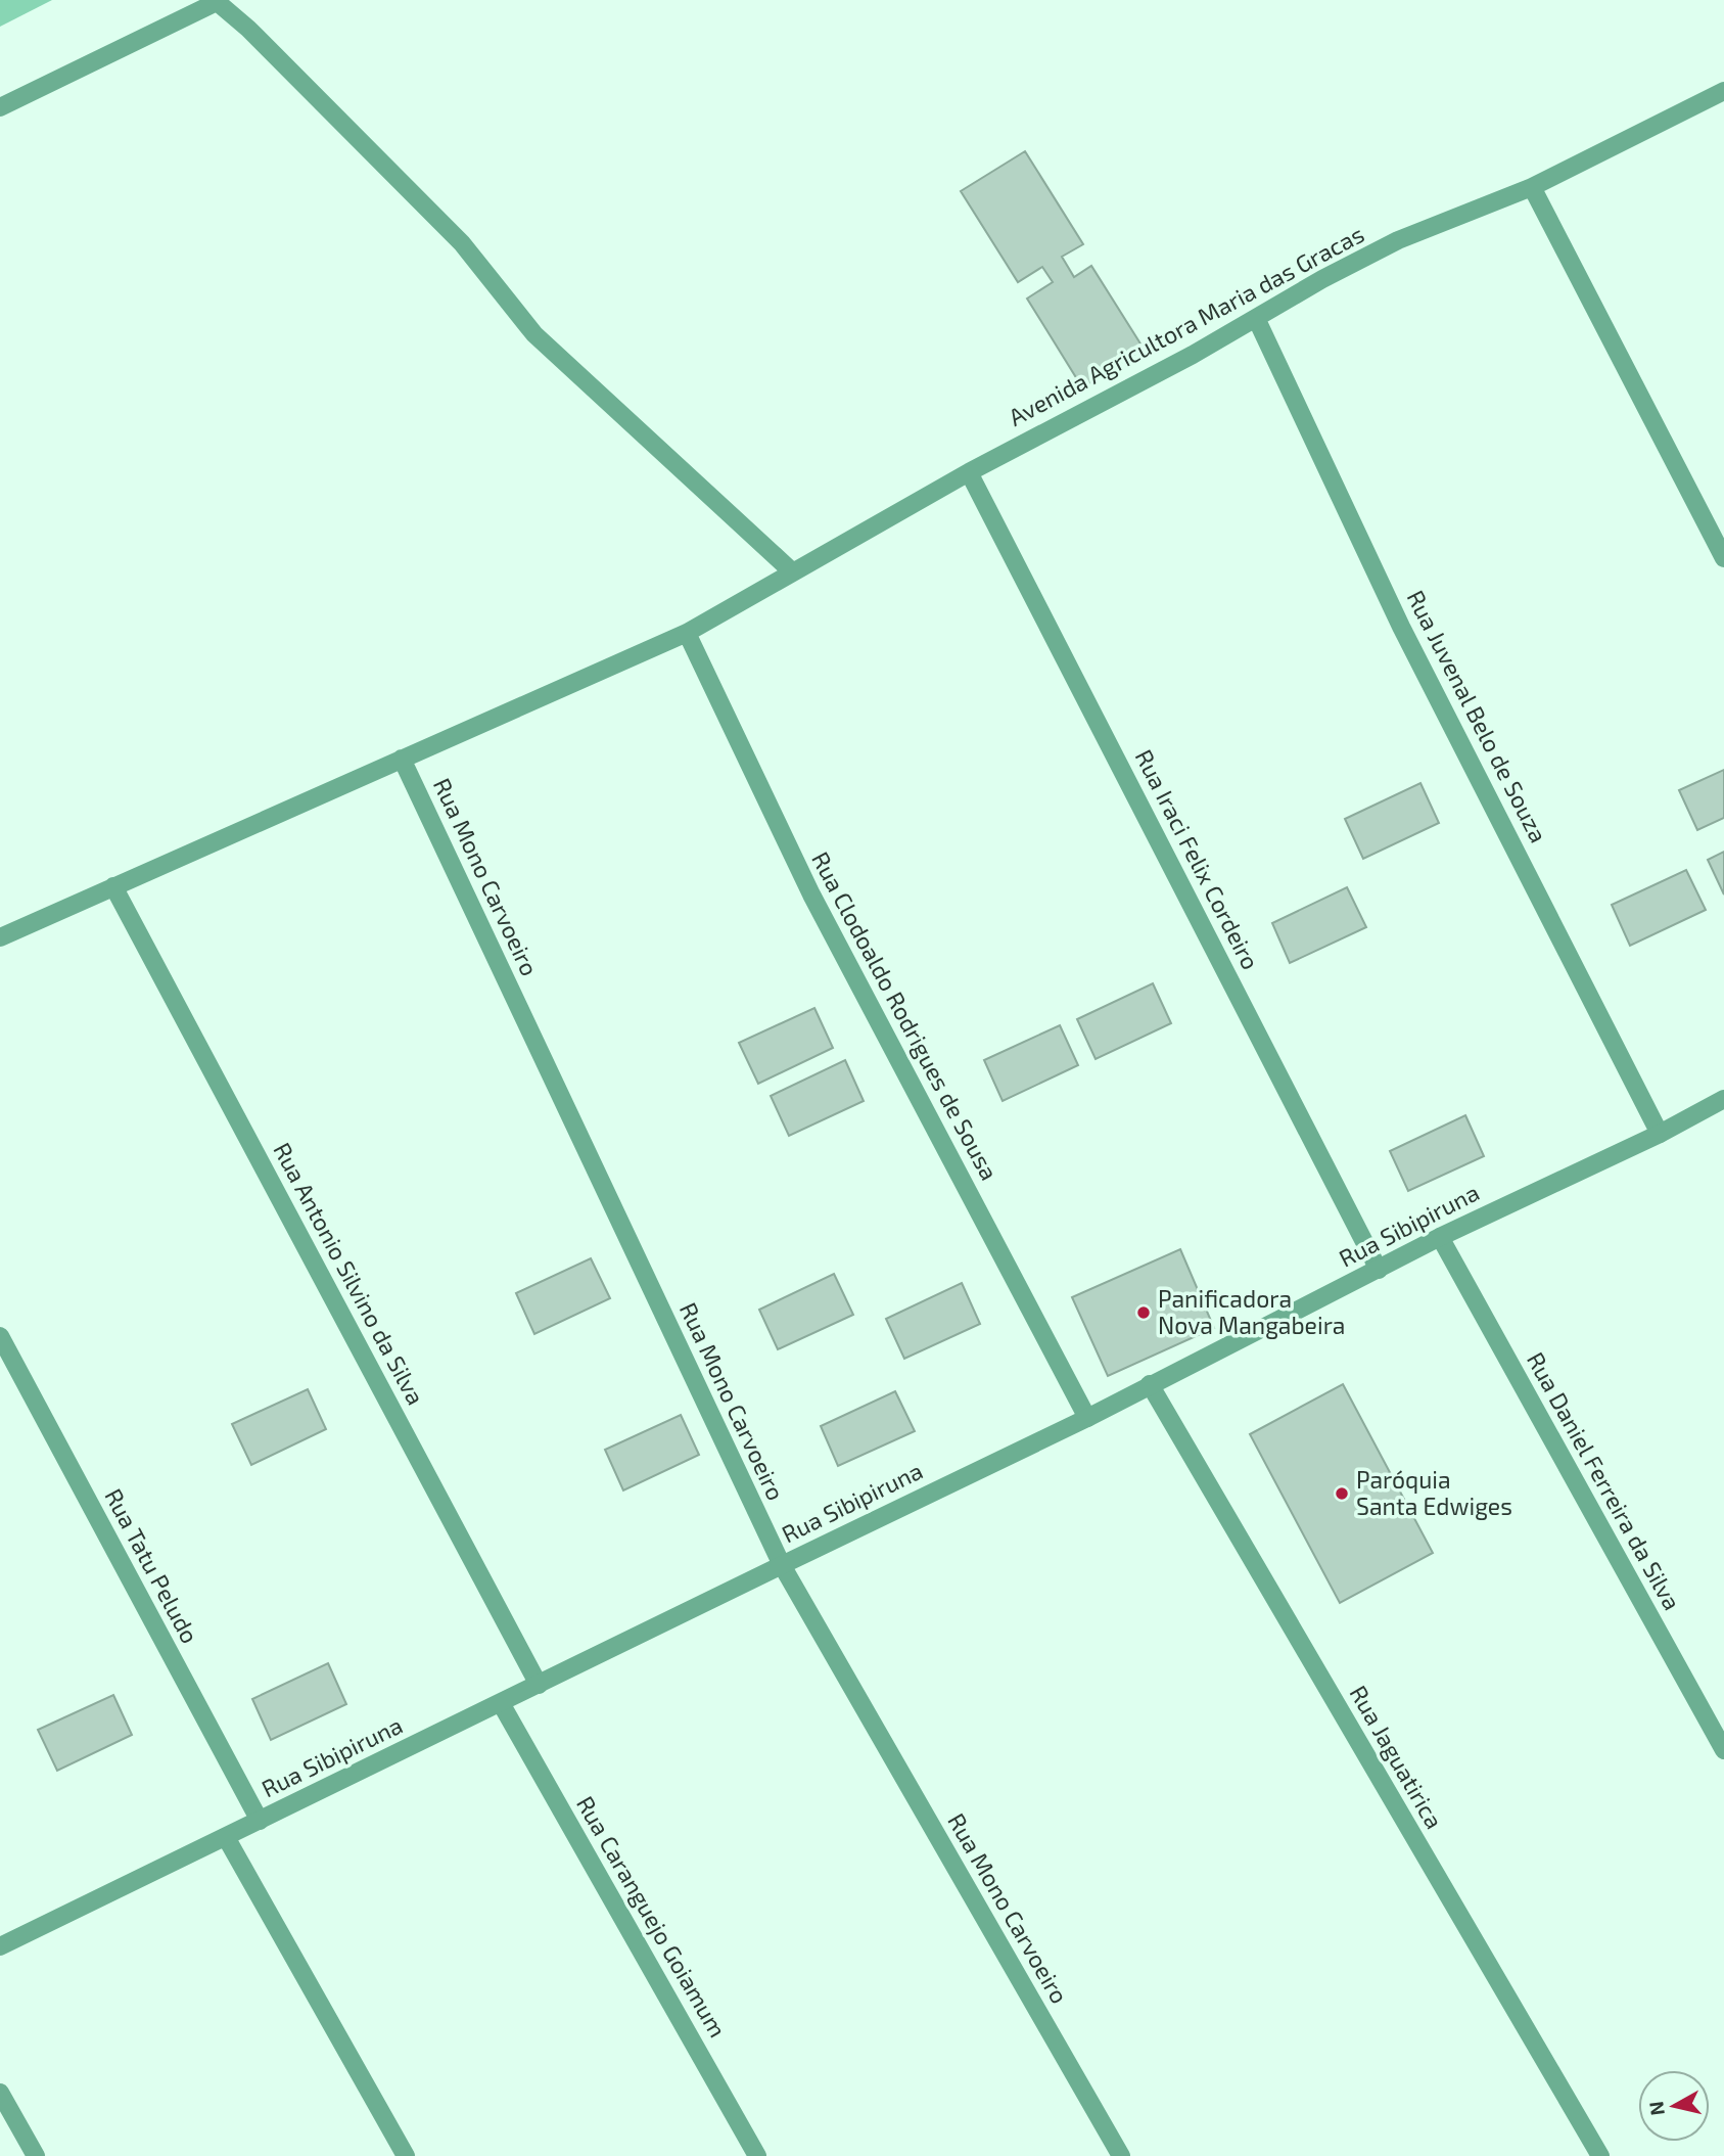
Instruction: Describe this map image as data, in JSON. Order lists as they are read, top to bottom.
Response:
{
  "streets": {
    "street": [
      "Avenida Agricultora Maria das Gracas",
      "Rua Juvenal Belo de Souza",
      "Rua Iraci Felix Cordeiro",
      "Rua Mono Carvoeiro",
      "Rua Clodoaldo Rodrigues de Sousa",
      "Rua Sibipiruna",
      "Rua Antonio Silvino da Silva",
      "Rua Daniel Ferreira da Silva",
      "Rua Tatu Peludo",
      "Rua Jaguatirica",
      "Rua Caranguejo Goiamum"
    ]
  },
  "crossings": [
    ["Avenida Agricultora Maria das Gracas", "Rua Juvenal Belo de Souza"],
    ["Avenida Agricultora Maria das Gracas", "Rua Iraci Felix Cordeiro"],
    ["Avenida Agricultora Maria das Gracas", "Rua Mono Carvoeiro"],
    ["Avenida Agricultora Maria das Gracas", "Rua Clodoaldo Rodrigues de Sousa"],
    ["Avenida Agricultora Maria das Gracas", "Rua Antonio Silvino da Silva"],
    ["Rua Juvenal Belo de Souza", "Rua Sibipiruna"],
    ["Rua Iraci Felix Cordeiro", "Rua Sibipiruna"],
    ["Rua Mono Carvoeiro", "Rua Sibipiruna"],
    ["Rua Clodoaldo Rodrigues de Sousa", "Rua Sibipiruna"],
    ["Rua Sibipiruna", "Rua Antonio Silvino da Silva"],
    ["Rua Sibipiruna", "Rua Daniel Ferreira da Silva"],
    ["Rua Sibipiruna", "Rua Tatu Peludo"],
    ["Rua Sibipiruna", "Rua Jaguatirica"],
    ["Rua Sibipiruna", "Rua Caranguejo Goiamum"]
  ],
  "places": ["Panificadora Nova Mangabeira", "Paróquia Santa Edwiges"],
  "north": "left"
}
